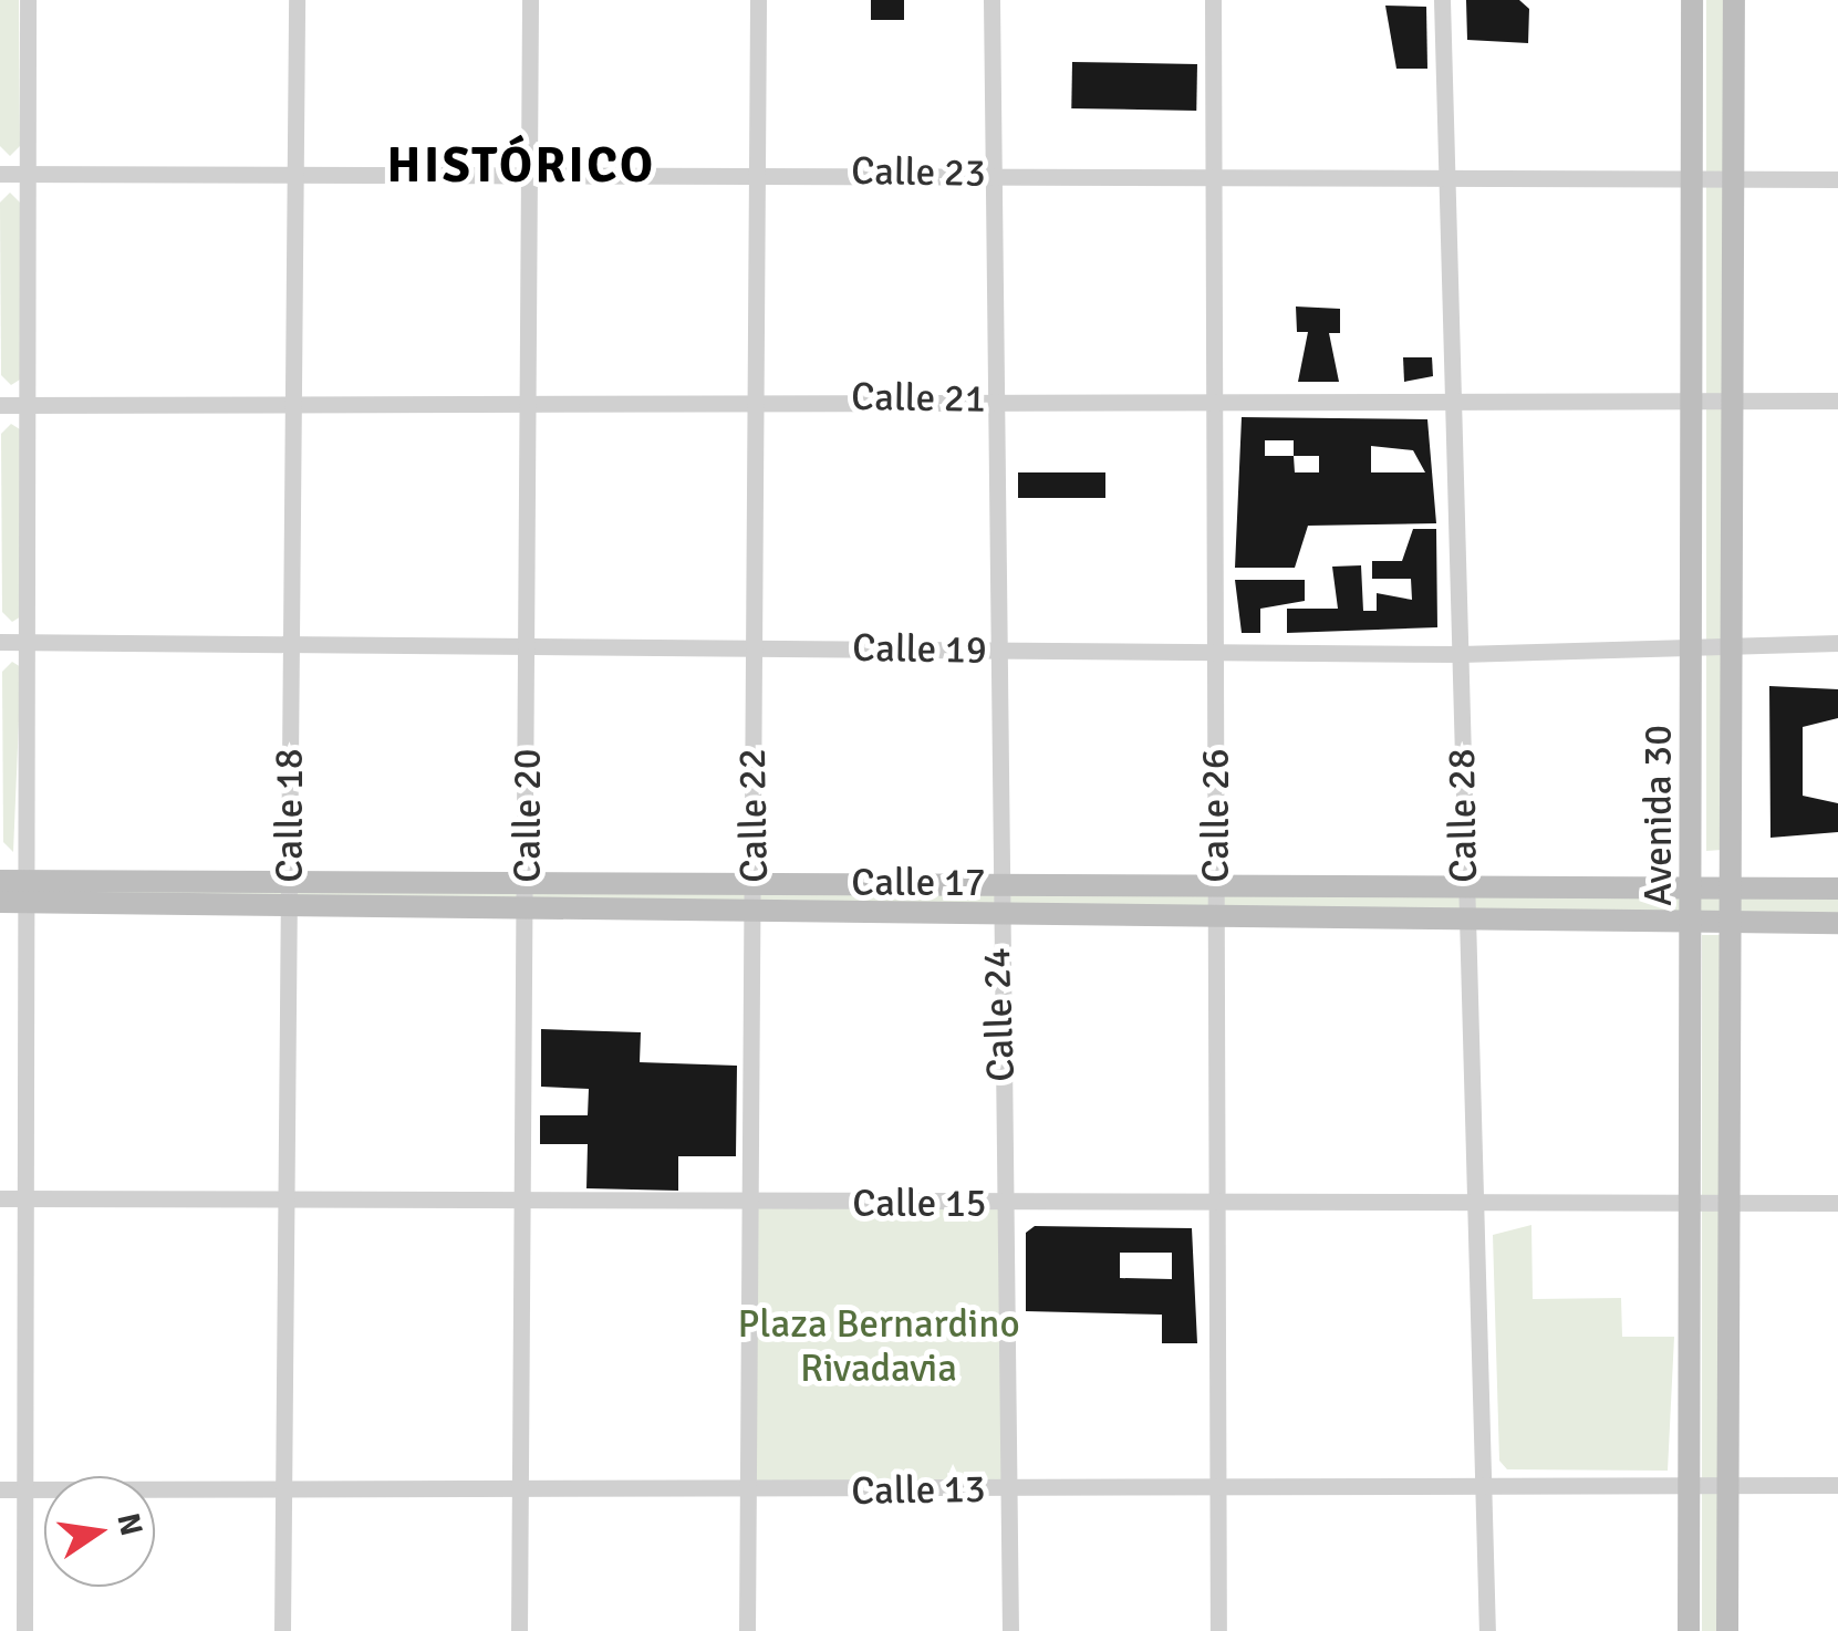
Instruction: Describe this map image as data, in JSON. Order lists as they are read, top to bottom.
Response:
{
  "streets": {
    "main road": ["Avenida 30", "Calle 17"],
    "street": [
      "Calle 23",
      "Calle 21",
      "Calle 19",
      "Calle 18",
      "Calle 20",
      "Calle 22",
      "Calle 26",
      "Calle 28",
      "Calle 24",
      "Calle 15",
      "Calle 13"
    ]
  },
  "crossings": [
    ["Calle 23", "Calle 18"],
    ["Calle 23", "Calle 20"],
    ["Calle 23", "Calle 22"],
    ["Calle 23", "Calle 26"],
    ["Calle 23", "Calle 28"],
    ["Calle 23", "Avenida 30"],
    ["Calle 23", "Calle 24"],
    ["Calle 21", "Calle 18"],
    ["Calle 21", "Calle 20"],
    ["Calle 21", "Calle 22"],
    ["Calle 21", "Calle 26"],
    ["Calle 21", "Calle 28"],
    ["Calle 21", "Avenida 30"],
    ["Calle 21", "Calle 24"],
    ["Calle 19", "Calle 18"],
    ["Calle 19", "Calle 20"],
    ["Calle 19", "Calle 22"],
    ["Calle 19", "Calle 26"],
    ["Calle 19", "Calle 28"],
    ["Calle 19", "Avenida 30"],
    ["Calle 19", "Calle 24"],
    ["Calle 18", "Calle 17"],
    ["Calle 18", "Calle 15"],
    ["Calle 18", "Calle 13"],
    ["Calle 20", "Calle 17"],
    ["Calle 20", "Calle 15"],
    ["Calle 20", "Calle 13"],
    ["Calle 22", "Calle 17"],
    ["Calle 22", "Calle 15"],
    ["Calle 22", "Calle 13"],
    ["Calle 26", "Calle 17"],
    ["Calle 26", "Calle 15"],
    ["Calle 26", "Calle 13"],
    ["Calle 28", "Calle 17"],
    ["Calle 28", "Calle 15"],
    ["Calle 28", "Calle 13"],
    ["Avenida 30", "Calle 17"],
    ["Avenida 30", "Calle 15"],
    ["Avenida 30", "Calle 13"],
    ["Calle 17", "Calle 24"],
    ["Calle 24", "Calle 15"],
    ["Calle 24", "Calle 13"]
  ],
  "districts": ["HISTÓRICO"],
  "parks": ["Plaza Bernardino Rivadavia"],
  "north": "right"
}
